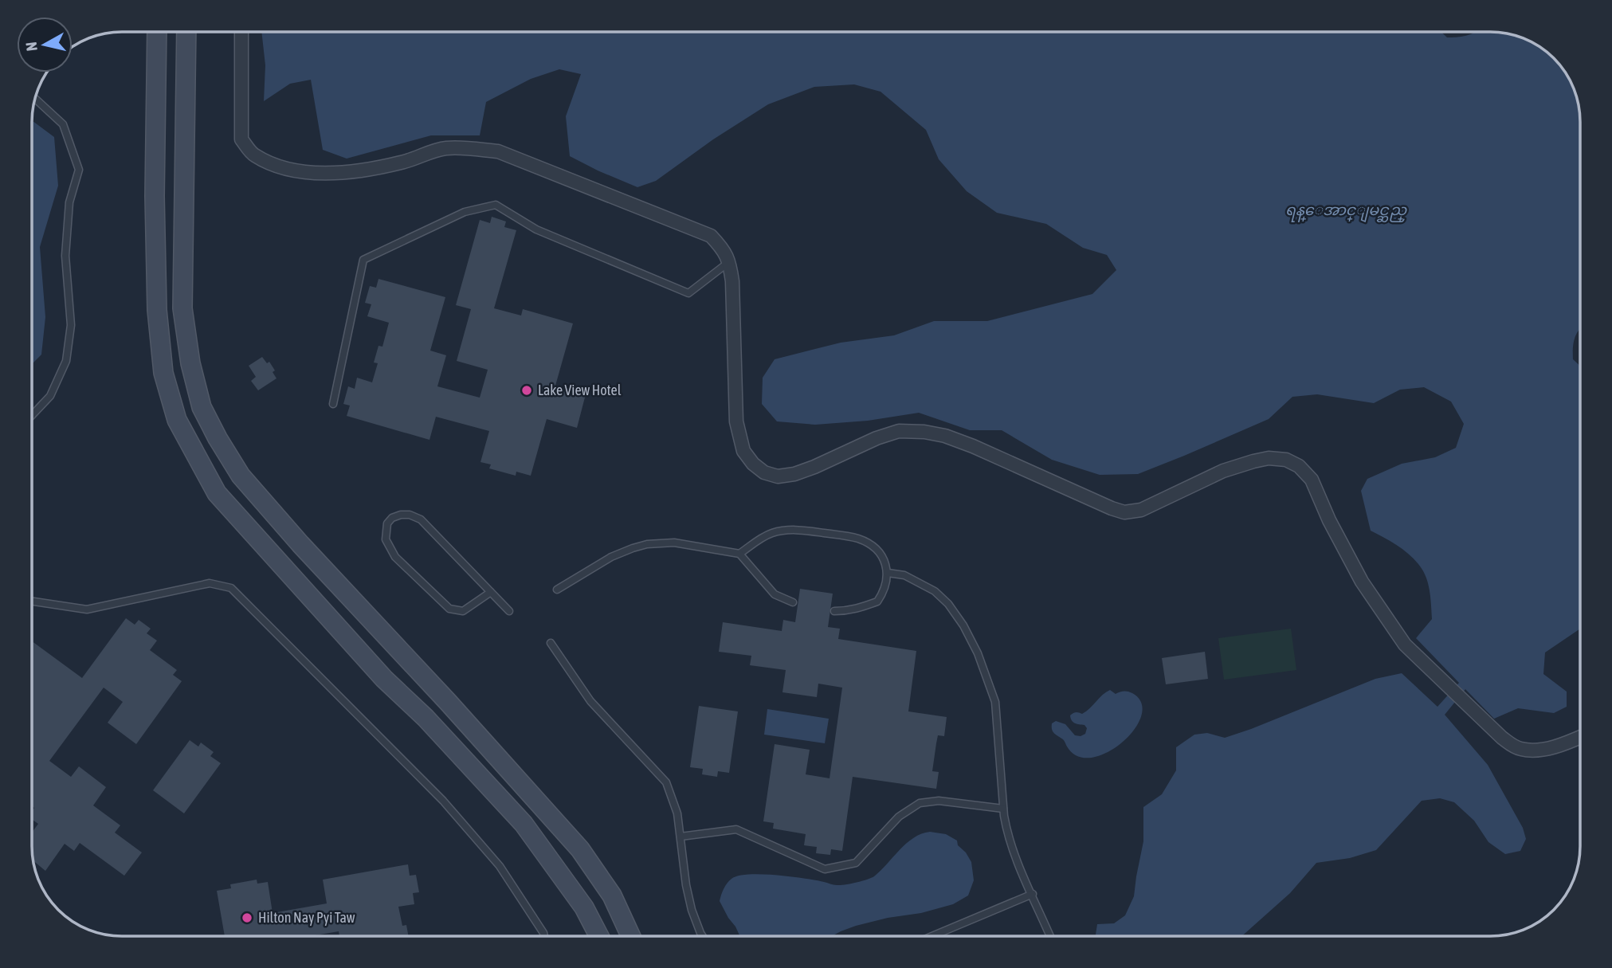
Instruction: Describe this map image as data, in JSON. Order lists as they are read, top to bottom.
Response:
{
  "water": ["ရန္ေအာင္ျမင္ဆည္"],
  "places": ["Lake View Hotel", "Hilton Nay Pyi Taw"],
  "north": "left"
}
